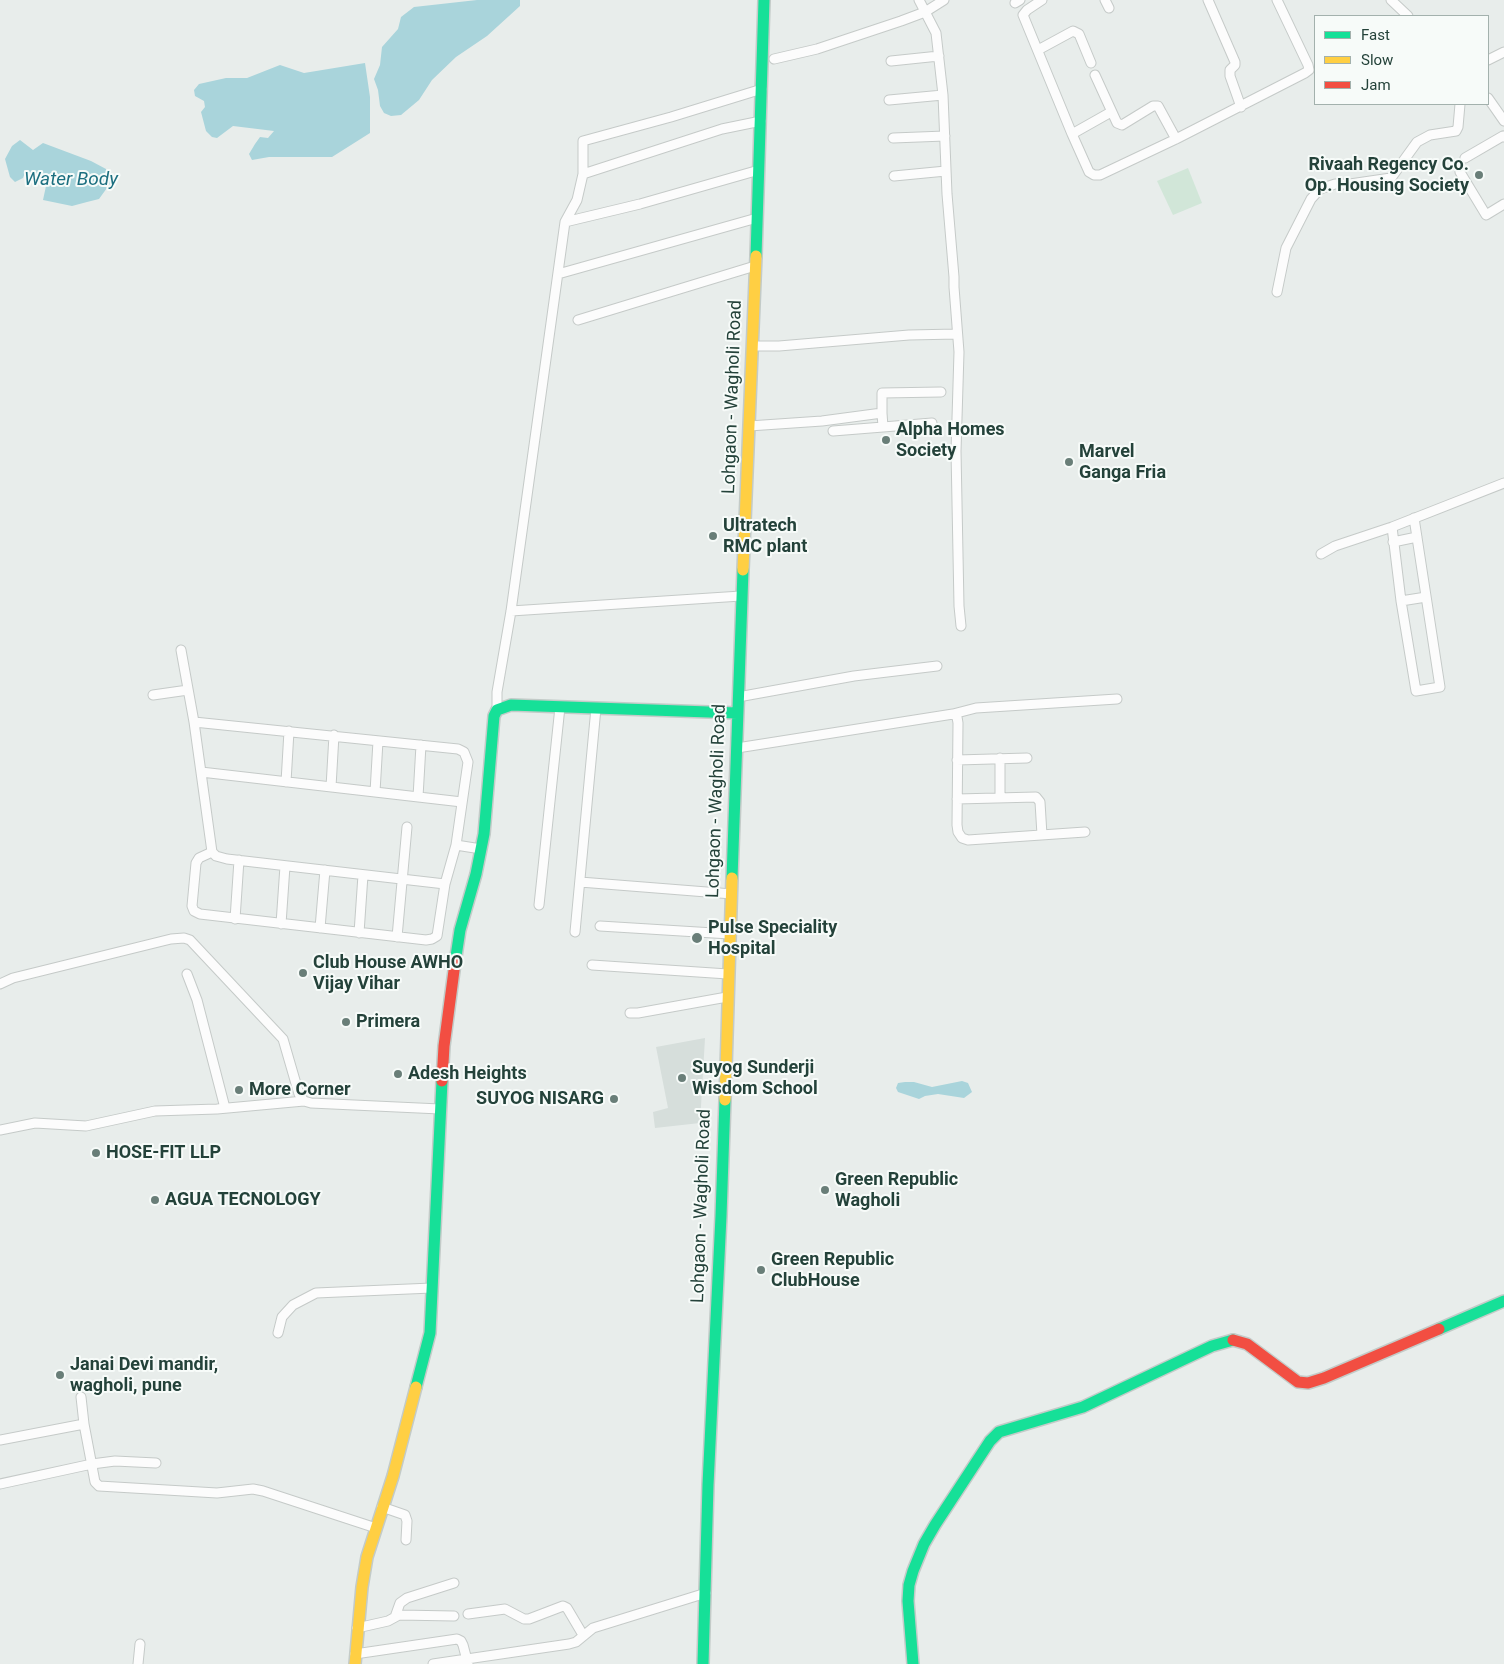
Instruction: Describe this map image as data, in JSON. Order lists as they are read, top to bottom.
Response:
{
  "streets": {
    "street": ["Lohgaon - Wagholi Road"]
  },
  "water": ["Water Body"],
  "places": [
    "Rivaah Regency Co. Op. Housing Society",
    "Alpha Homes Society",
    "Marvel Ganga Fria",
    "Ultratech RMC plant",
    "Pulse Speciality Hospital",
    "Club House AWHO Vijay Vihar",
    "Primera",
    "Adesh Heights",
    "Suyog Sunderji Wisdom School",
    "More Corner",
    "SUYOG NISARG",
    "HOSE-FIT LLP",
    "Green Republic Wagholi",
    "AGUA TECNOLOGY",
    "Green Republic ClubHouse",
    "Janai Devi mandir, wagholi, pune"
  ],
  "legend": ["Fast", "Slow", "Jam"]
}
